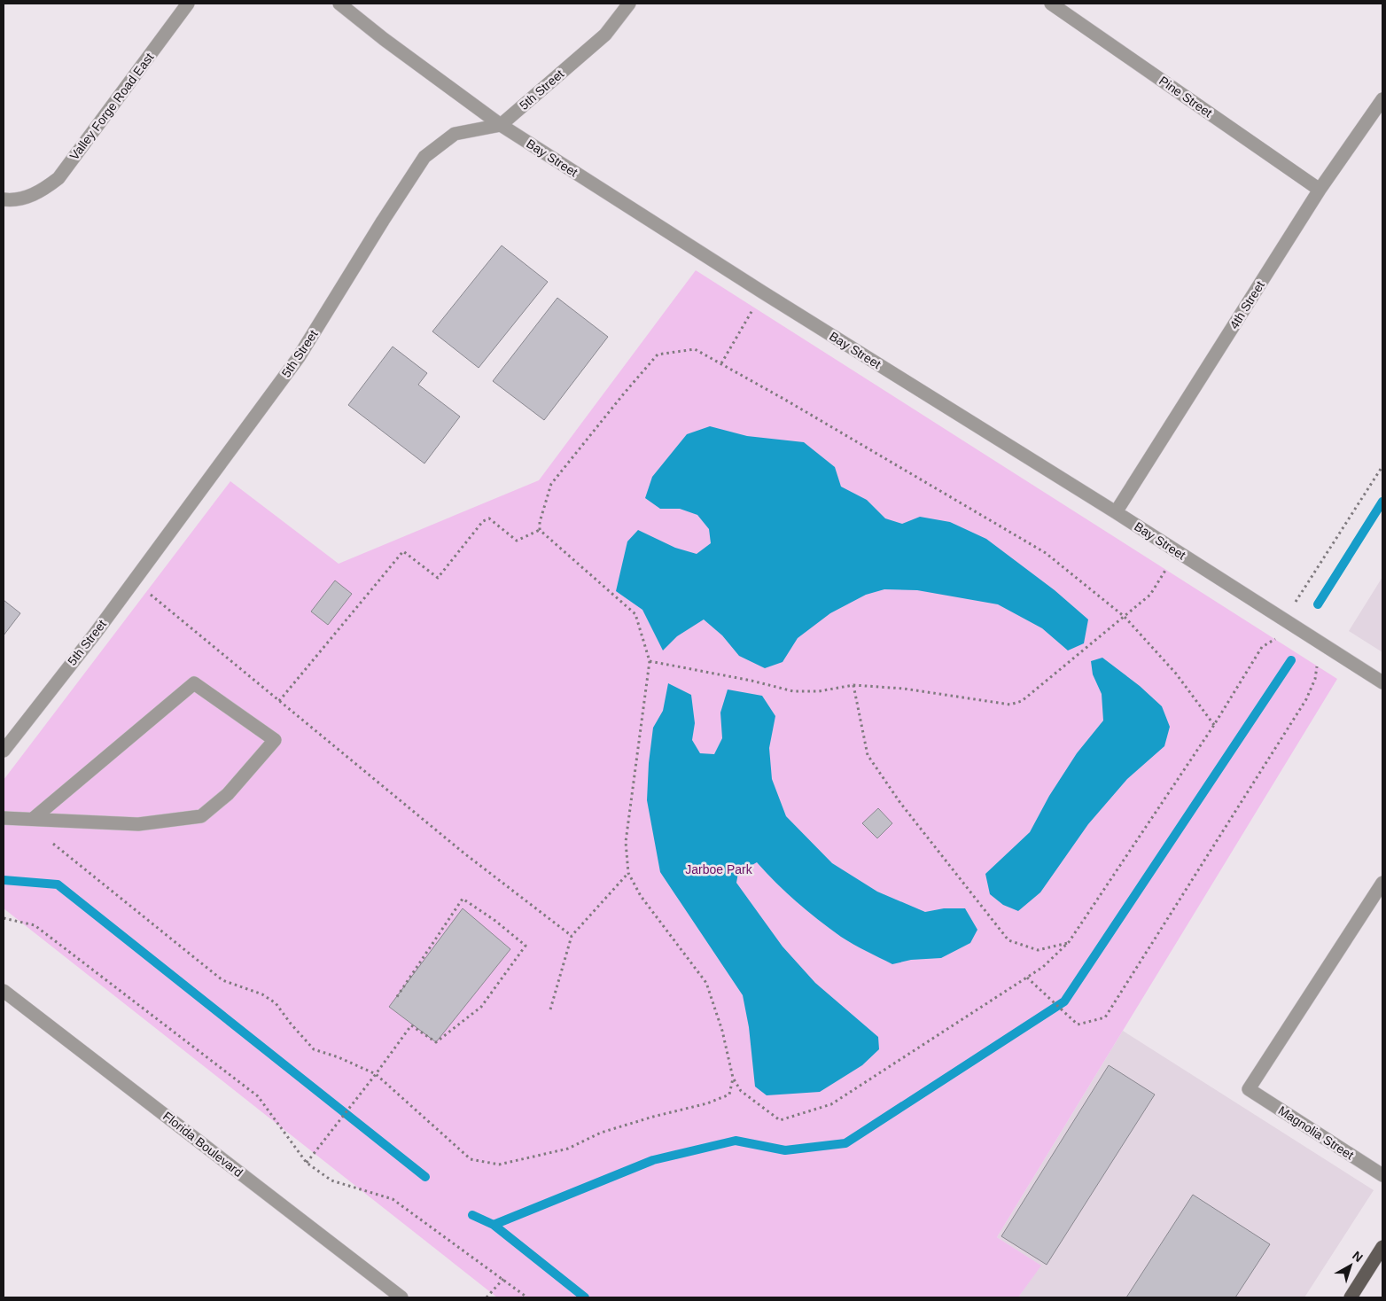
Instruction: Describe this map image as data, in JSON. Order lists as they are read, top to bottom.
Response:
{
  "streets": {
    "street": [
      "5th Street",
      "Pine Street",
      "Valley Forge Road East",
      "Bay Street",
      "4th Street",
      "Magnolia Street",
      "Florida Boulevard"
    ]
  },
  "crossings": [
    ["5th Street", "Bay Street"],
    ["Pine Street", "4th Street"],
    ["Bay Street", "4th Street"]
  ],
  "parks": ["Jarboe Park"],
  "north": "top right"
}
